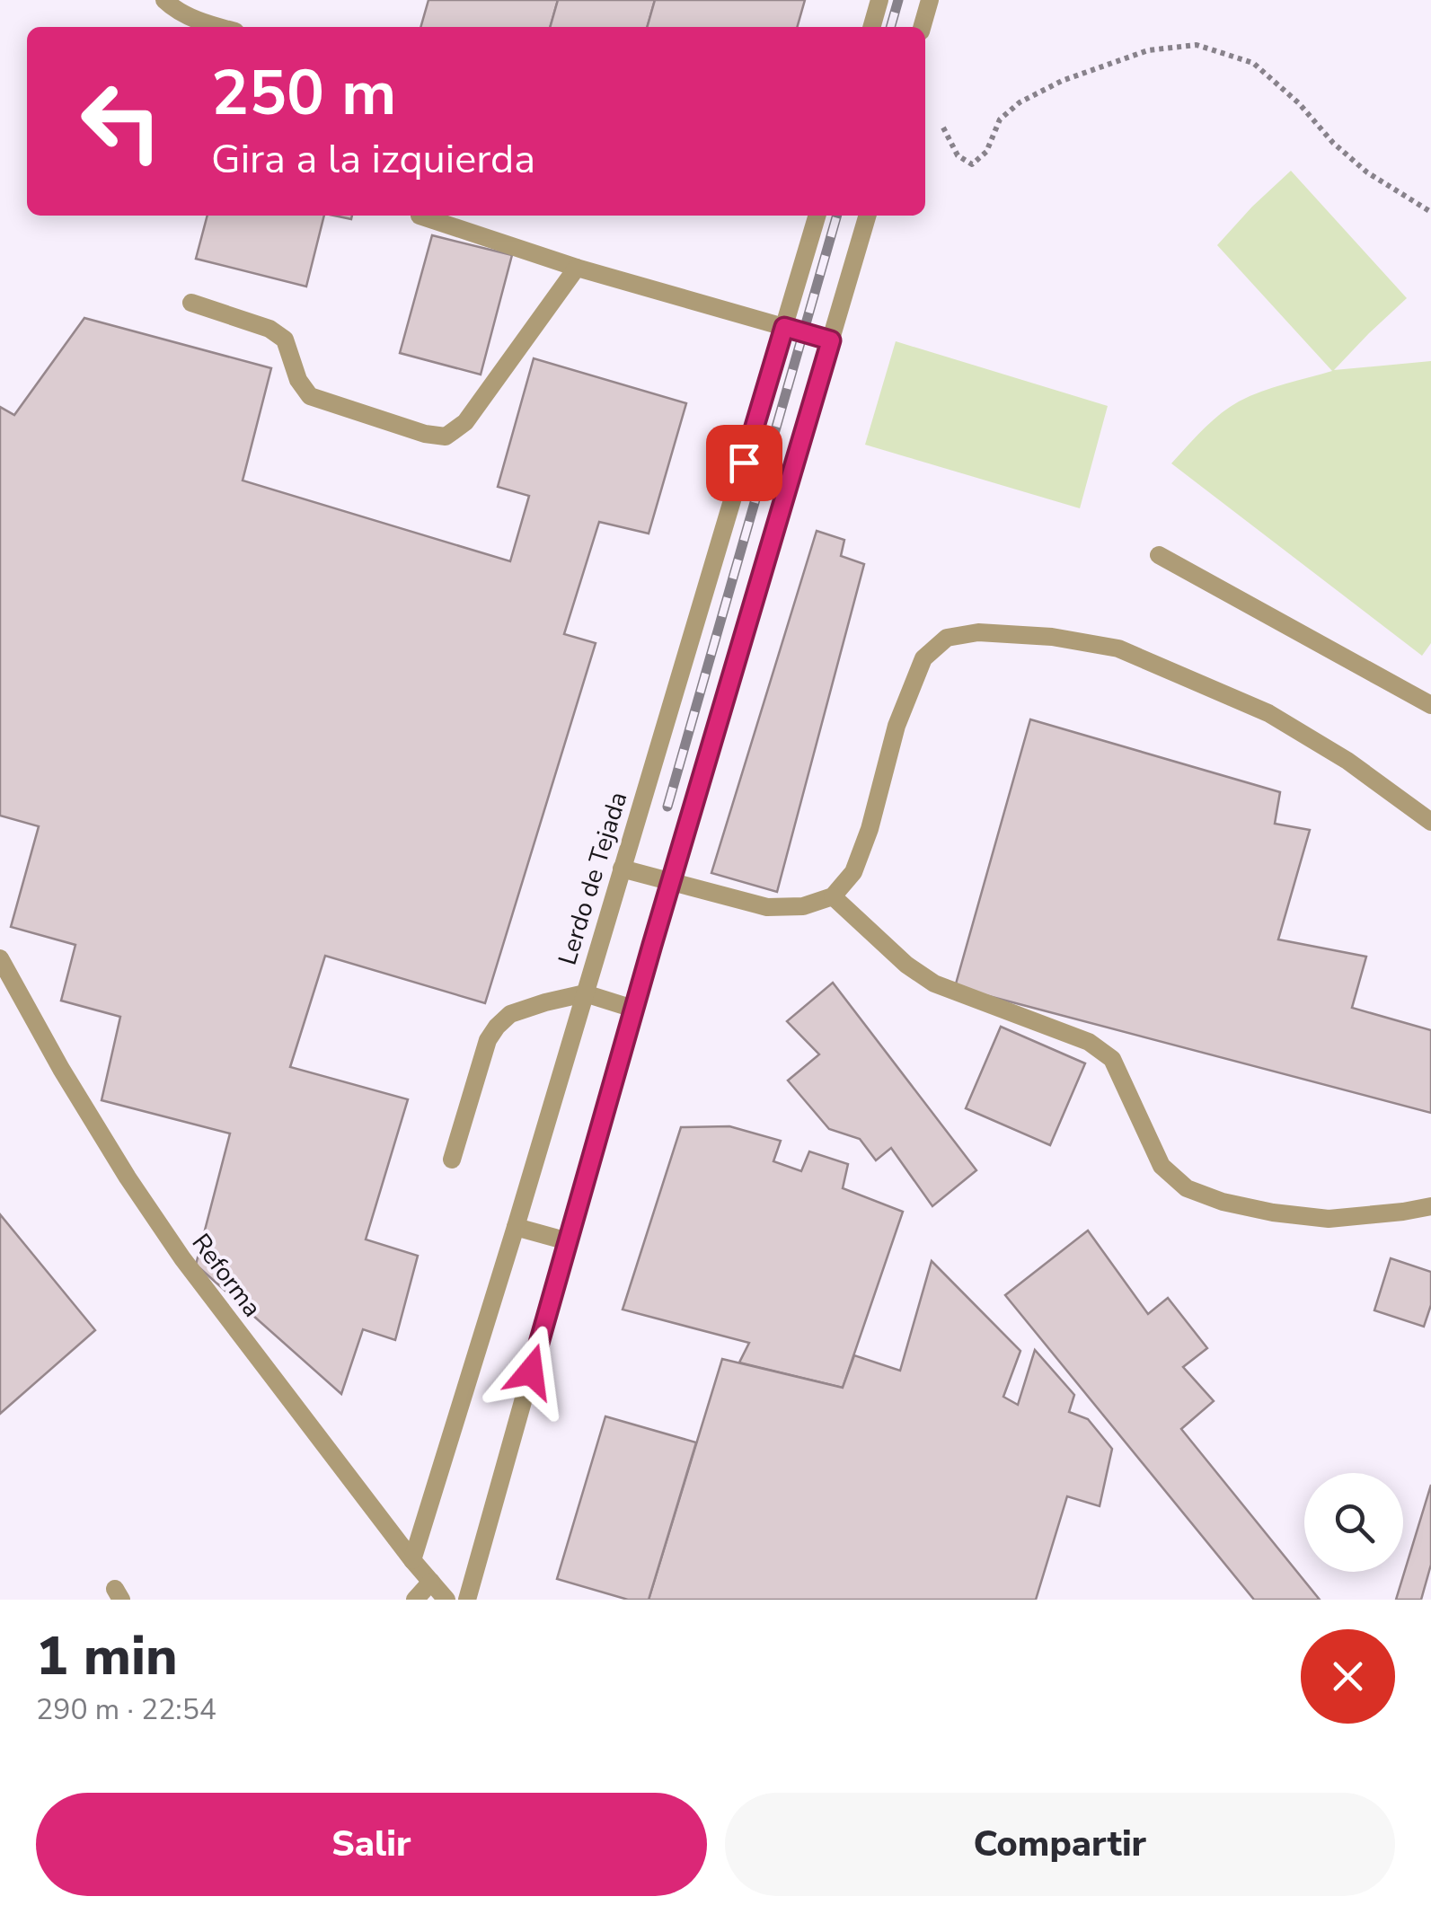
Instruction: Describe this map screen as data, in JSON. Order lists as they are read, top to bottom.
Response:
{
  "streets": {
    "lane": ["Lerdo de Tejada", "Reforma"]
  },
  "crossings": [
    ["Lerdo de Tejada", "Reforma"]
  ],
  "page": {
    "turn": ["250 m", "Gira a la izquierda"],
    "heading": ["1 min", "290 m · 22:54"],
    "buttons": ["Salir", "Compartir"]
  }
}
